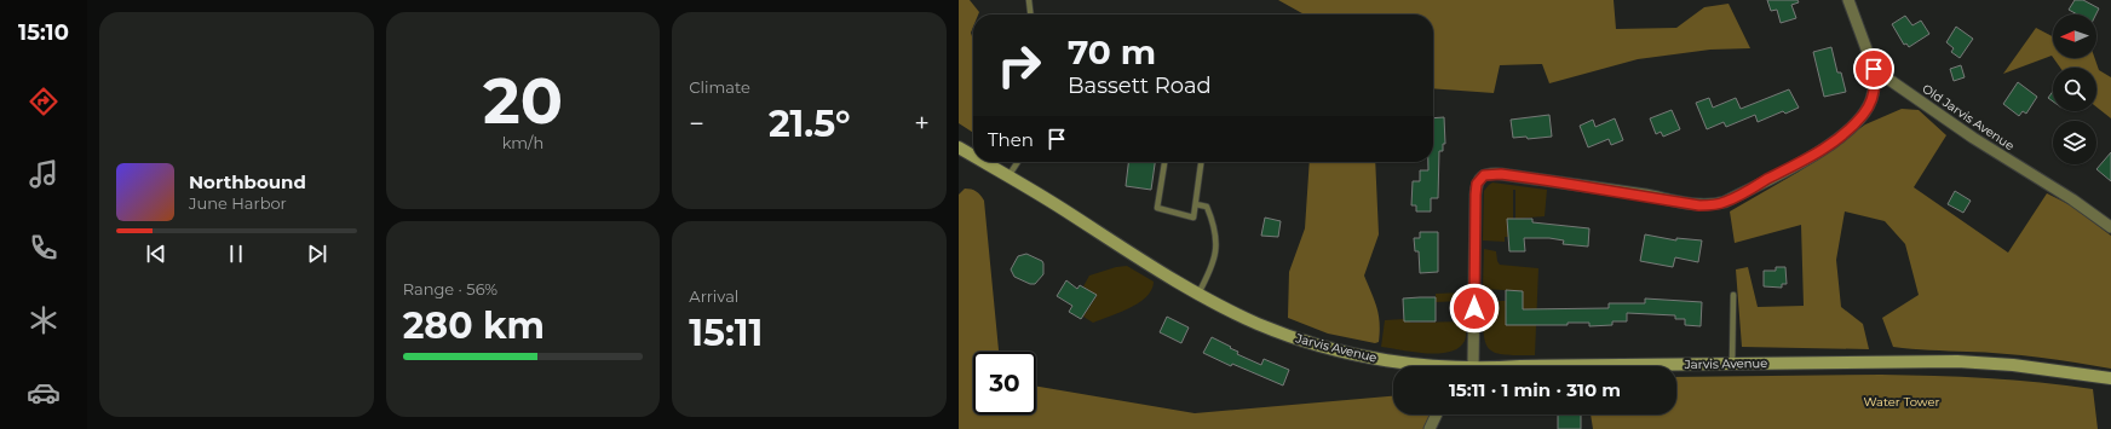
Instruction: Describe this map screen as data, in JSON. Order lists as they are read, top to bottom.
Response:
{
  "streets": {
    "street": ["Old Jarvis Avenue", "Jarvis Avenue"]
  },
  "parks": ["Water Tower"],
  "north": "left",
  "page": {
    "tabs": "15:10",
    "tile": [
      ["20", "km/h"],
      "Climate",
      ["Range · 56%", "280 km"],
      ["Arrival", "15:11"]
    ],
    "turn": ["70 m", "Bassett Road"],
    "heat": ["−", "21.5°", "+"],
    "then": "Then",
    "song": ["Northbound", "June Harbor"],
    "limit": "30",
    "trip": "15:11 · 1 min · 310 m"
  }
}
